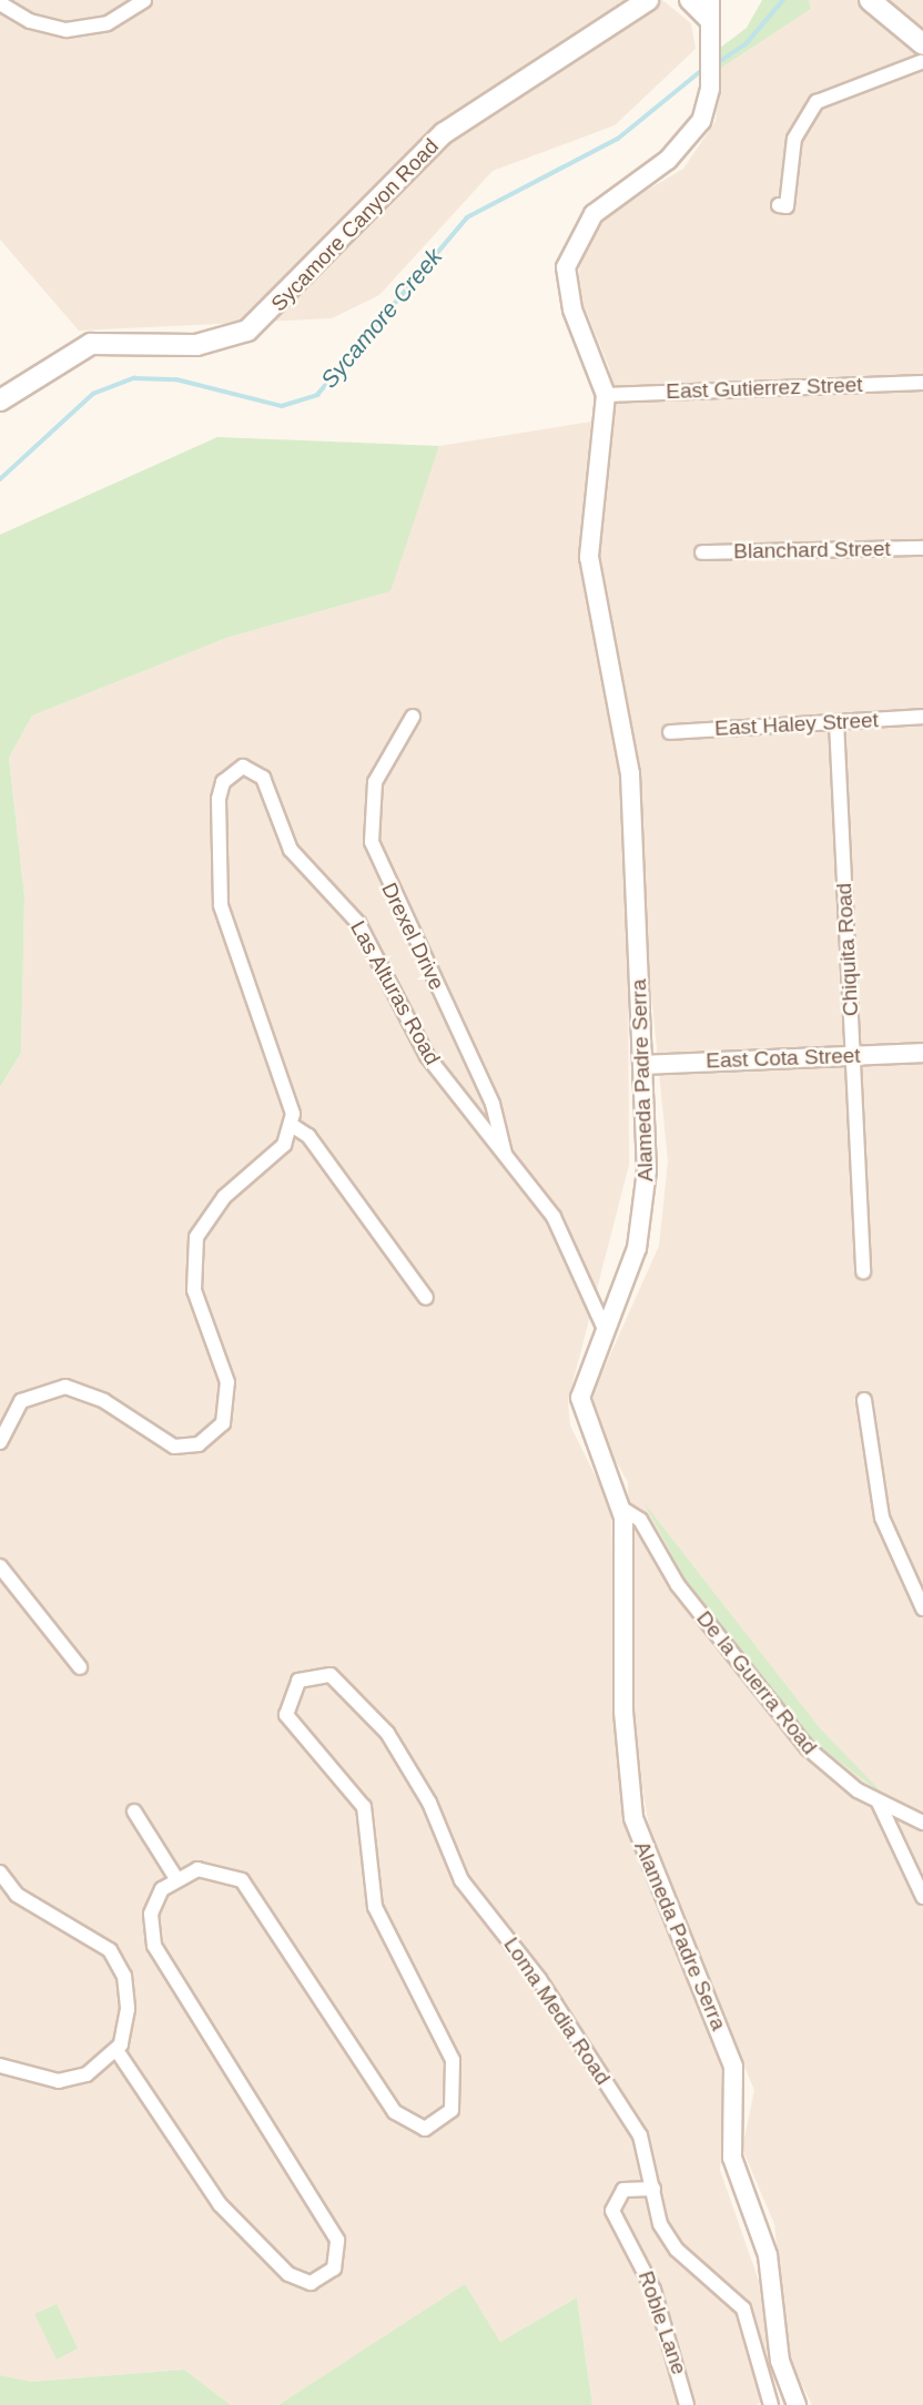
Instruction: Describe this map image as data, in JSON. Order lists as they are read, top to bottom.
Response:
{
  "streets": {
    "main road": ["Sycamore Canyon Road"],
    "street": [
      "East Gutierrez Street",
      "Blanchard Street",
      "East Haley Street",
      "Drexel Drive",
      "Chiquita Road",
      "Las Alturas Road",
      "East Cota Street",
      "Alameda Padre Serra",
      "De la Guerra Road",
      "Loma Media Road",
      "Roble Lane"
    ]
  },
  "crossings": [
    ["East Gutierrez Street", "Alameda Padre Serra"],
    ["East Haley Street", "Chiquita Road"],
    ["Drexel Drive", "Las Alturas Road"],
    ["Chiquita Road", "East Cota Street"],
    ["Las Alturas Road", "Alameda Padre Serra"],
    ["East Cota Street", "Alameda Padre Serra"],
    ["Alameda Padre Serra", "De la Guerra Road"],
    ["Loma Media Road", "Roble Lane"]
  ],
  "water": ["Sycamore Creek"]
}
